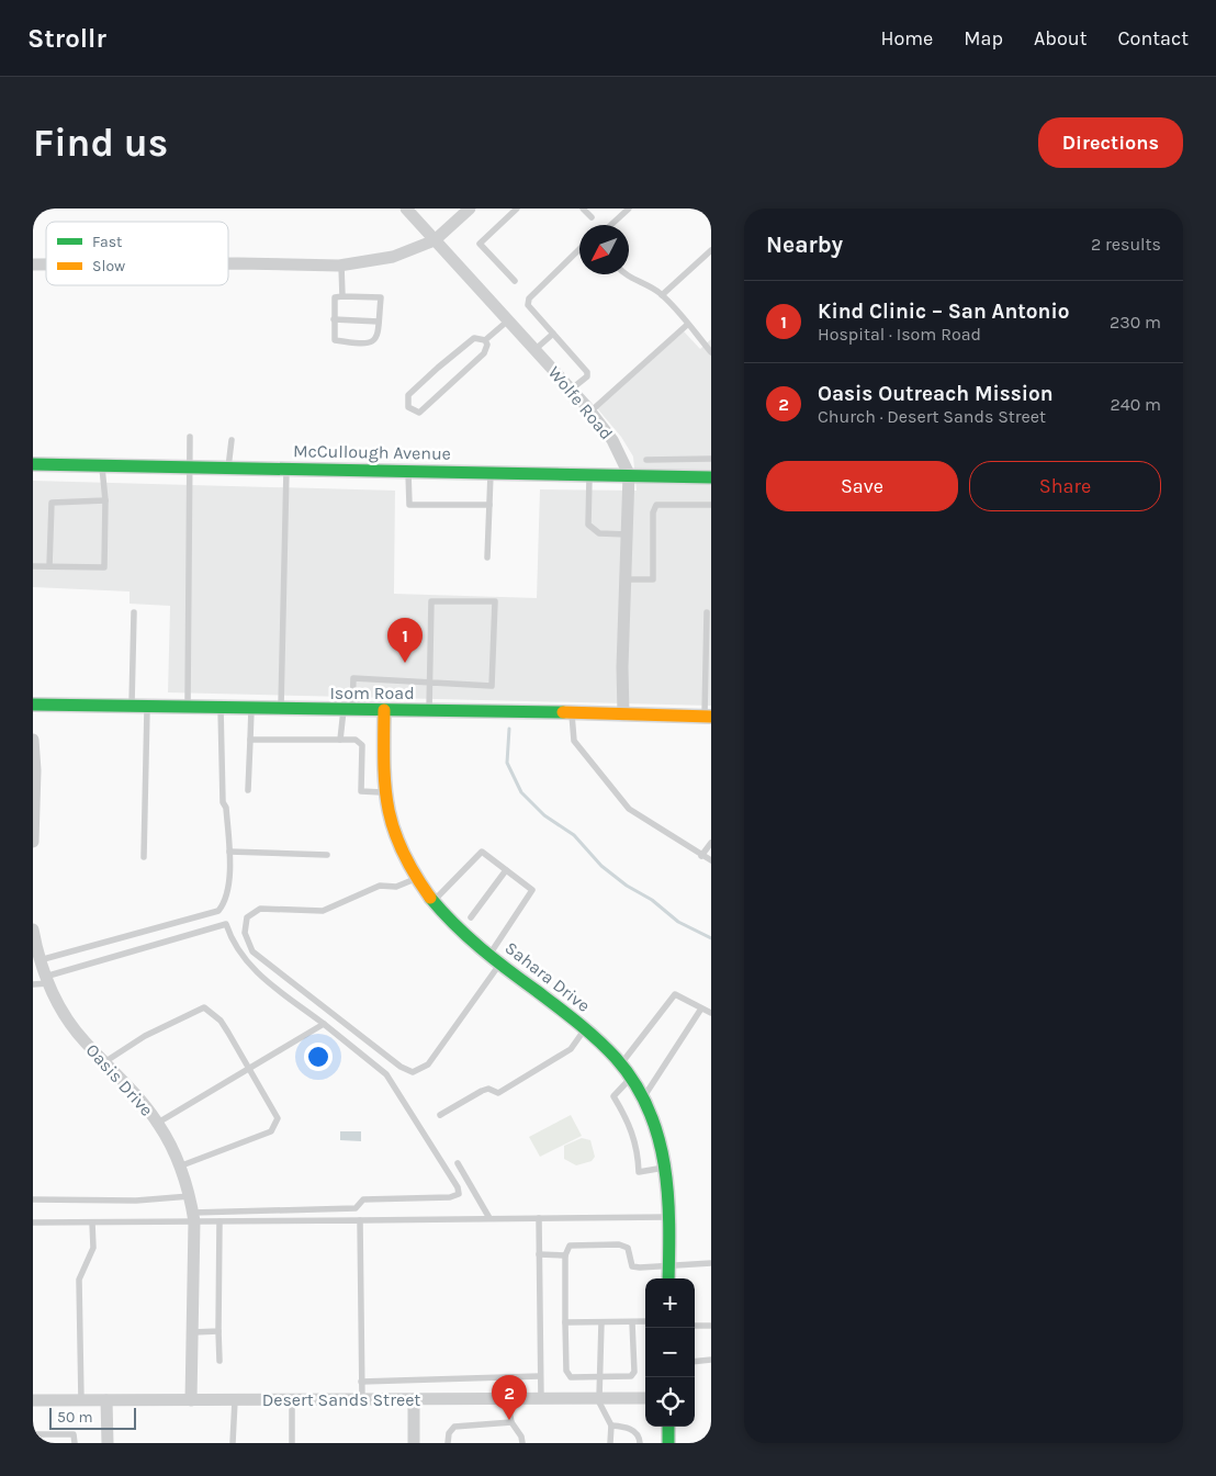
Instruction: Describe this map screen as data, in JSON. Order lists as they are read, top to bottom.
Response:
{
  "streets": {
    "street": [
      "Wolfe Road",
      "McCullough Avenue",
      "Isom Road",
      "Sahara Drive",
      "Oasis Drive",
      "Desert Sands Street"
    ]
  },
  "crossings": [
    ["Wolfe Road", "McCullough Avenue"],
    ["Wolfe Road", "Isom Road"],
    ["Isom Road", "Sahara Drive"],
    ["Oasis Drive", "Desert Sands Street"]
  ],
  "legend": ["Fast", "Slow"],
  "scale_bar": "50 m",
  "north": "bottom left",
  "page": {
    "header": "Strollr",
    "nav": [
      "Home",
      "Map",
      "About",
      "Contact"
    ],
    "buttons": [
      "Directions",
      ["Save", "Share"]
    ],
    "title": "Find us",
    "heading": ["Nearby", "2 results"],
    "list": [
      {
        "mark": "1",
        "name": "Kind Clinic – San Antonio",
        "note": "Hospital · Isom Road",
        "value": "230 m"
      },
      {
        "mark": "2",
        "name": "Oasis Outreach Mission",
        "note": "Church · Desert Sands Street",
        "value": "240 m"
      }
    ],
    "pins": ["1", "2"],
    "map_buttons": ["+", "−"],
    "scale": "50 m"
  }
}
